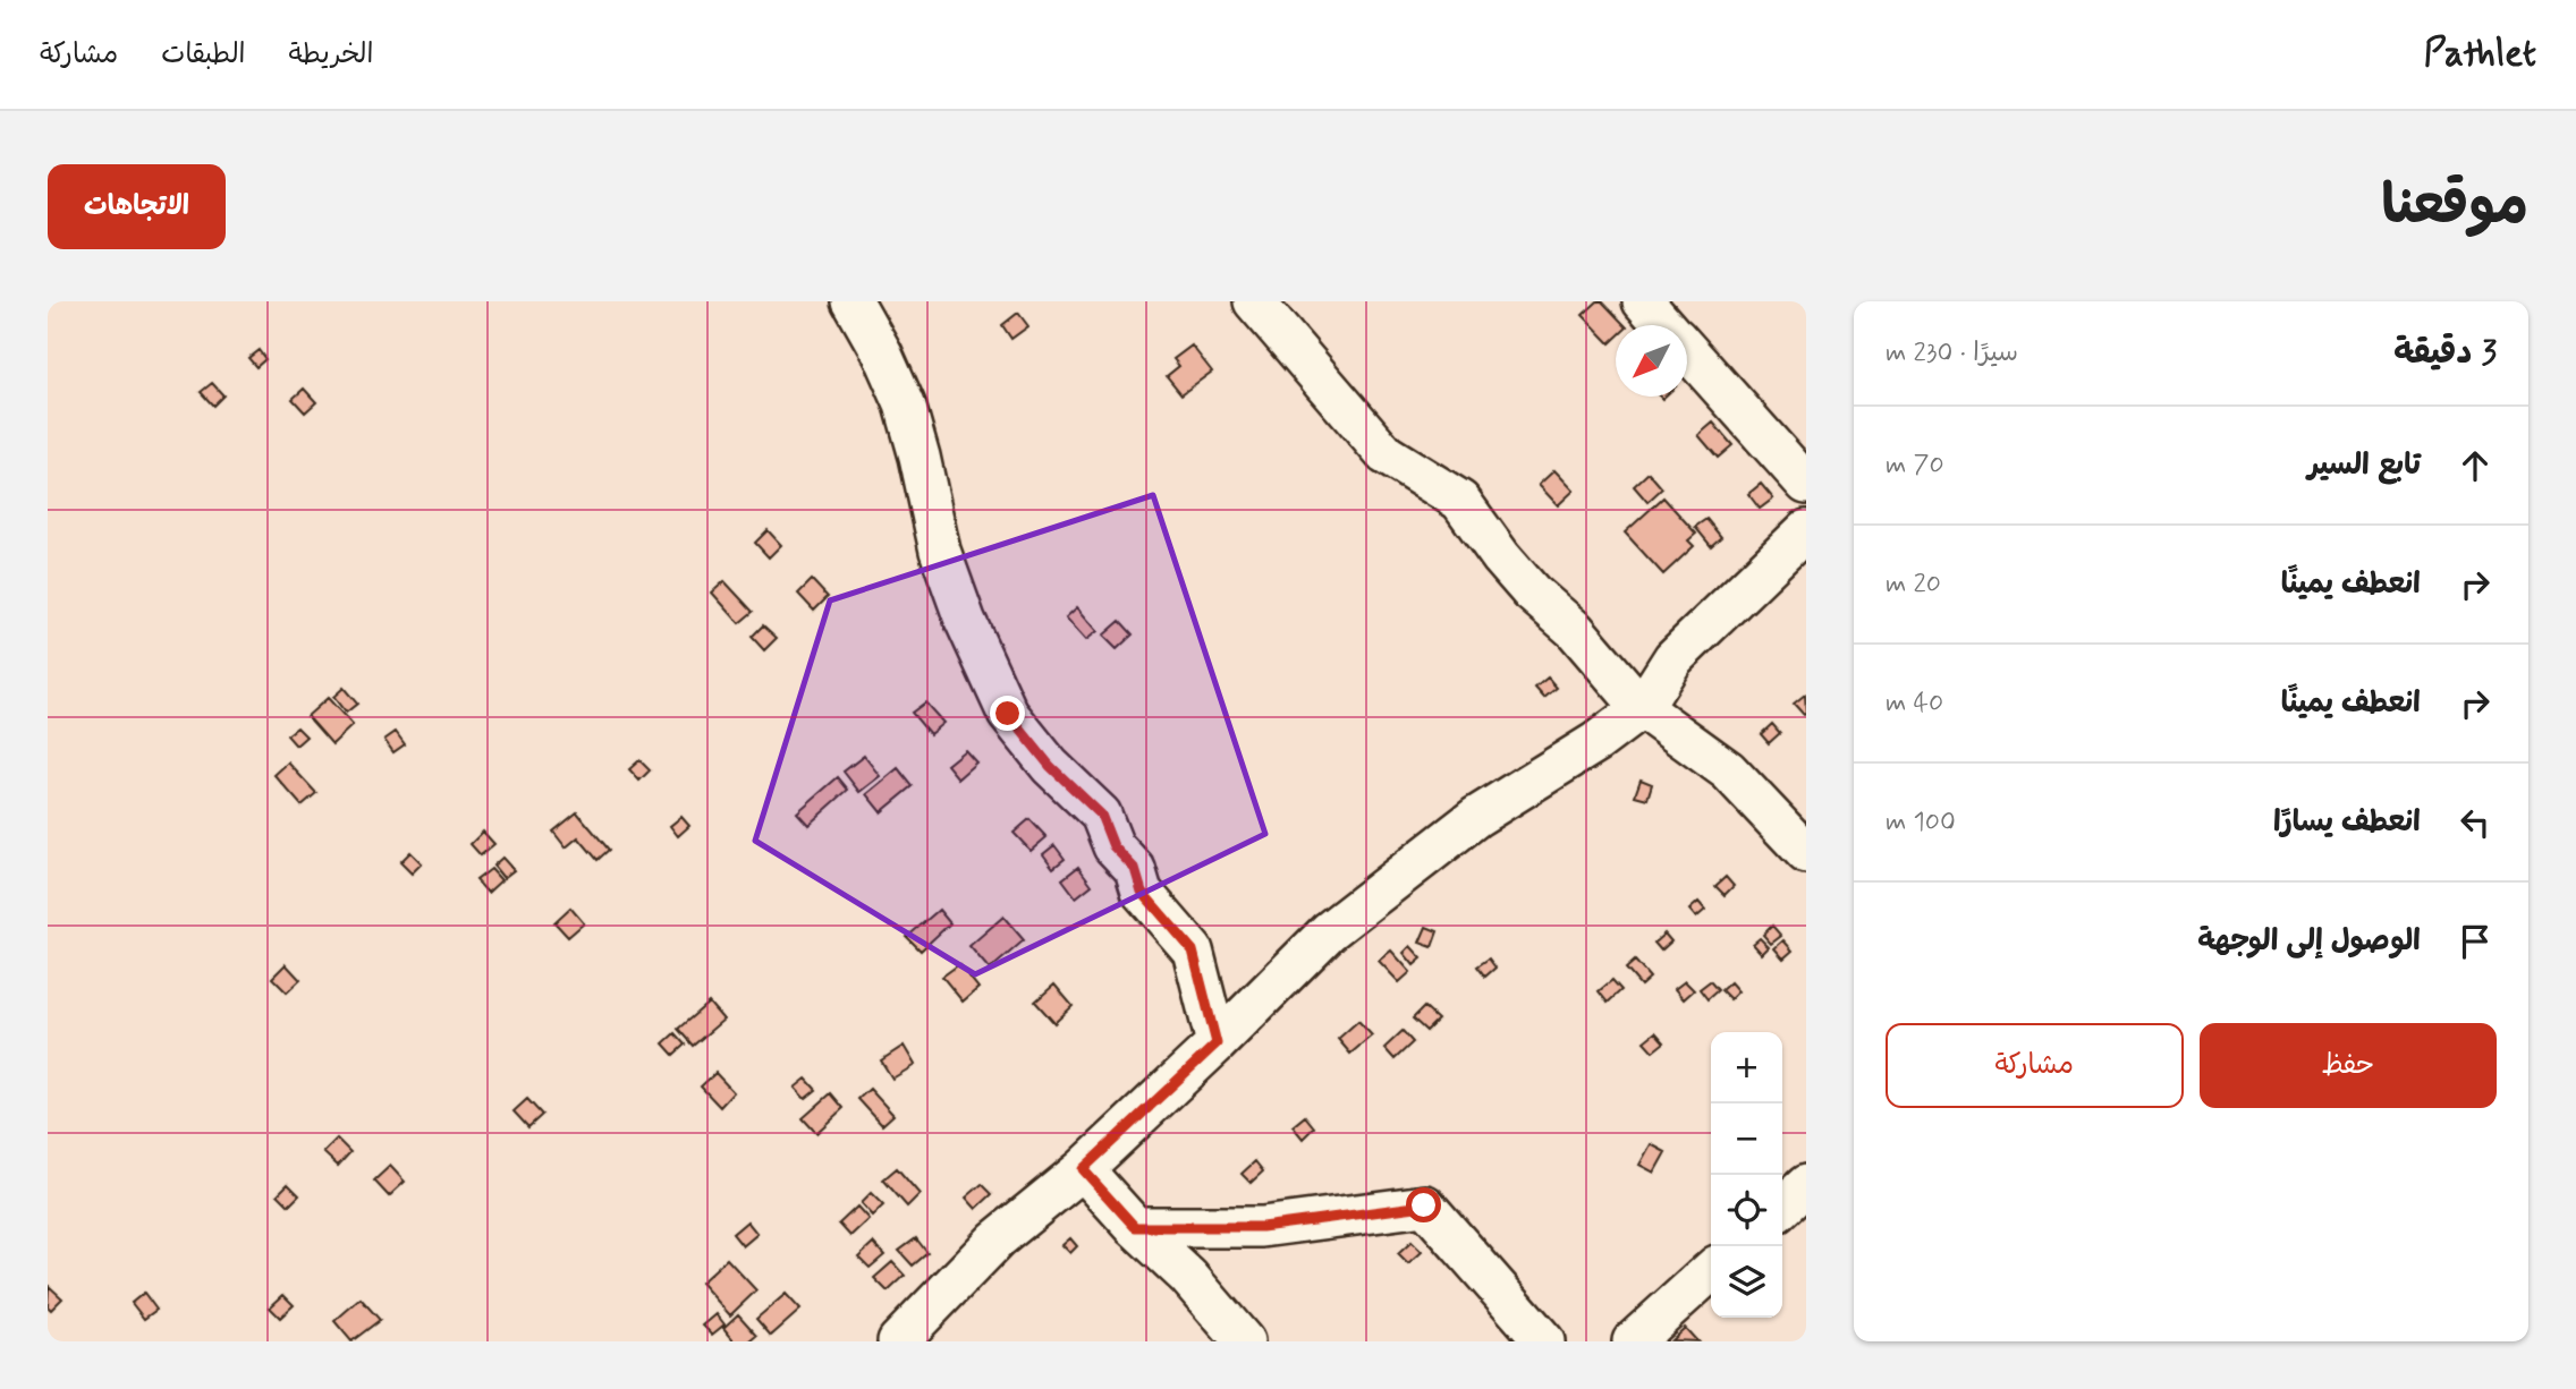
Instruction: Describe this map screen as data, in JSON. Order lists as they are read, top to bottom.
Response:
{
  "north": "bottom left",
  "page": {
    "header": "Pathlet",
    "nav": ["الخريطة", "الطبقات", "مشاركة"],
    "title": "موقعنا",
    "buttons": [
      "الاتجاهات",
      ["حفظ", "مشاركة"]
    ],
    "heading": ["3 دقيقة", "سيرًا · 230 m"],
    "list": [
      ["تابع السير", "70 m"],
      ["انعطف يمينًا", "20 m"],
      ["انعطف يمينًا", "40 m"],
      ["انعطف يسارًا", "100 m"],
      "الوصول إلى الوجهة"
    ],
    "map_buttons": ["+", "−"]
  }
}
